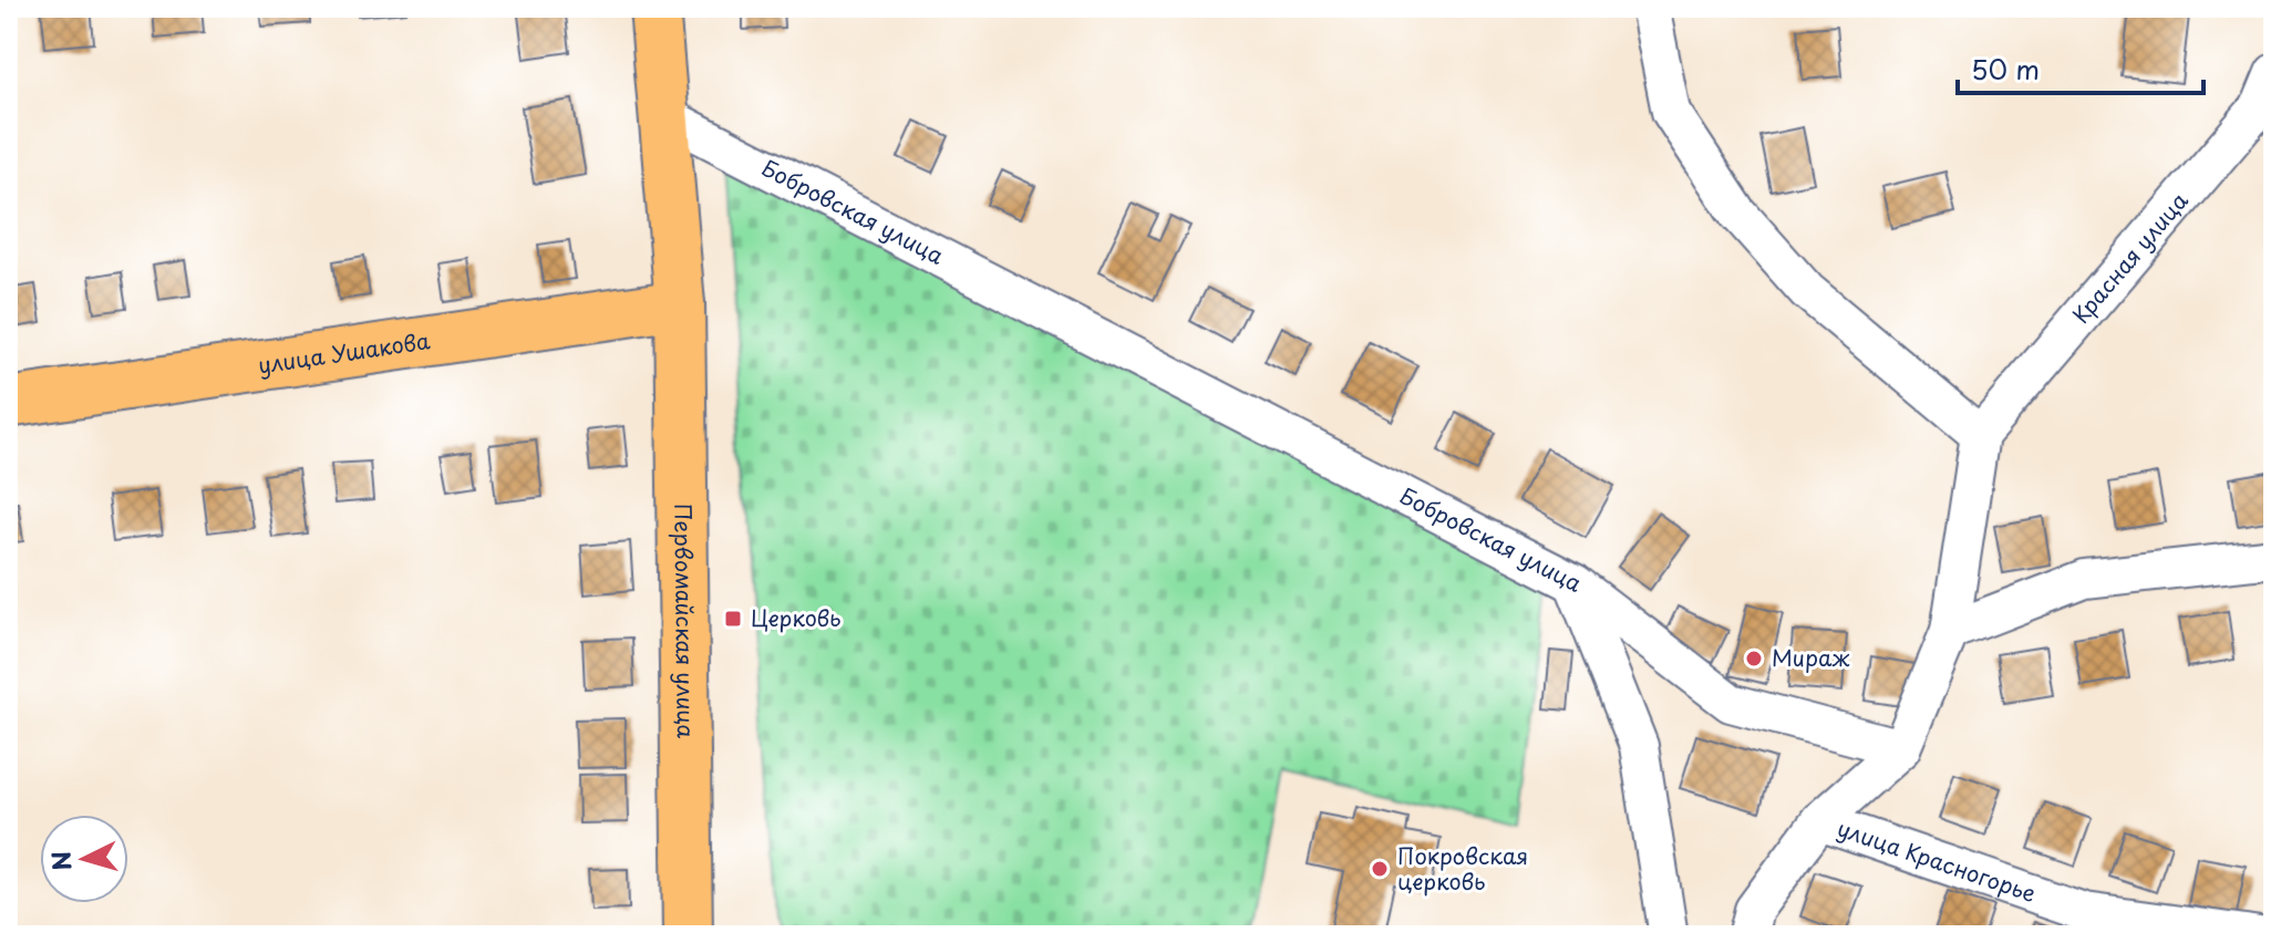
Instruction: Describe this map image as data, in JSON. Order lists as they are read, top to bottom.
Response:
{
  "streets": {
    "main road": ["улица Ушакова", "Первомайская улица"],
    "street": ["Бобровская улица", "Красная улица", "улица Красногорье"]
  },
  "crossings": [
    ["Бобровская улица", "Первомайская улица"],
    ["Бобровская улица", "улица Красногорье"],
    ["улица Ушакова", "Первомайская улица"]
  ],
  "places": {
    "transit": ["Церковь"],
    "other": ["Мираж", "Покровская церковь"]
  },
  "scale_bar": "50 m",
  "north": "left"
}
